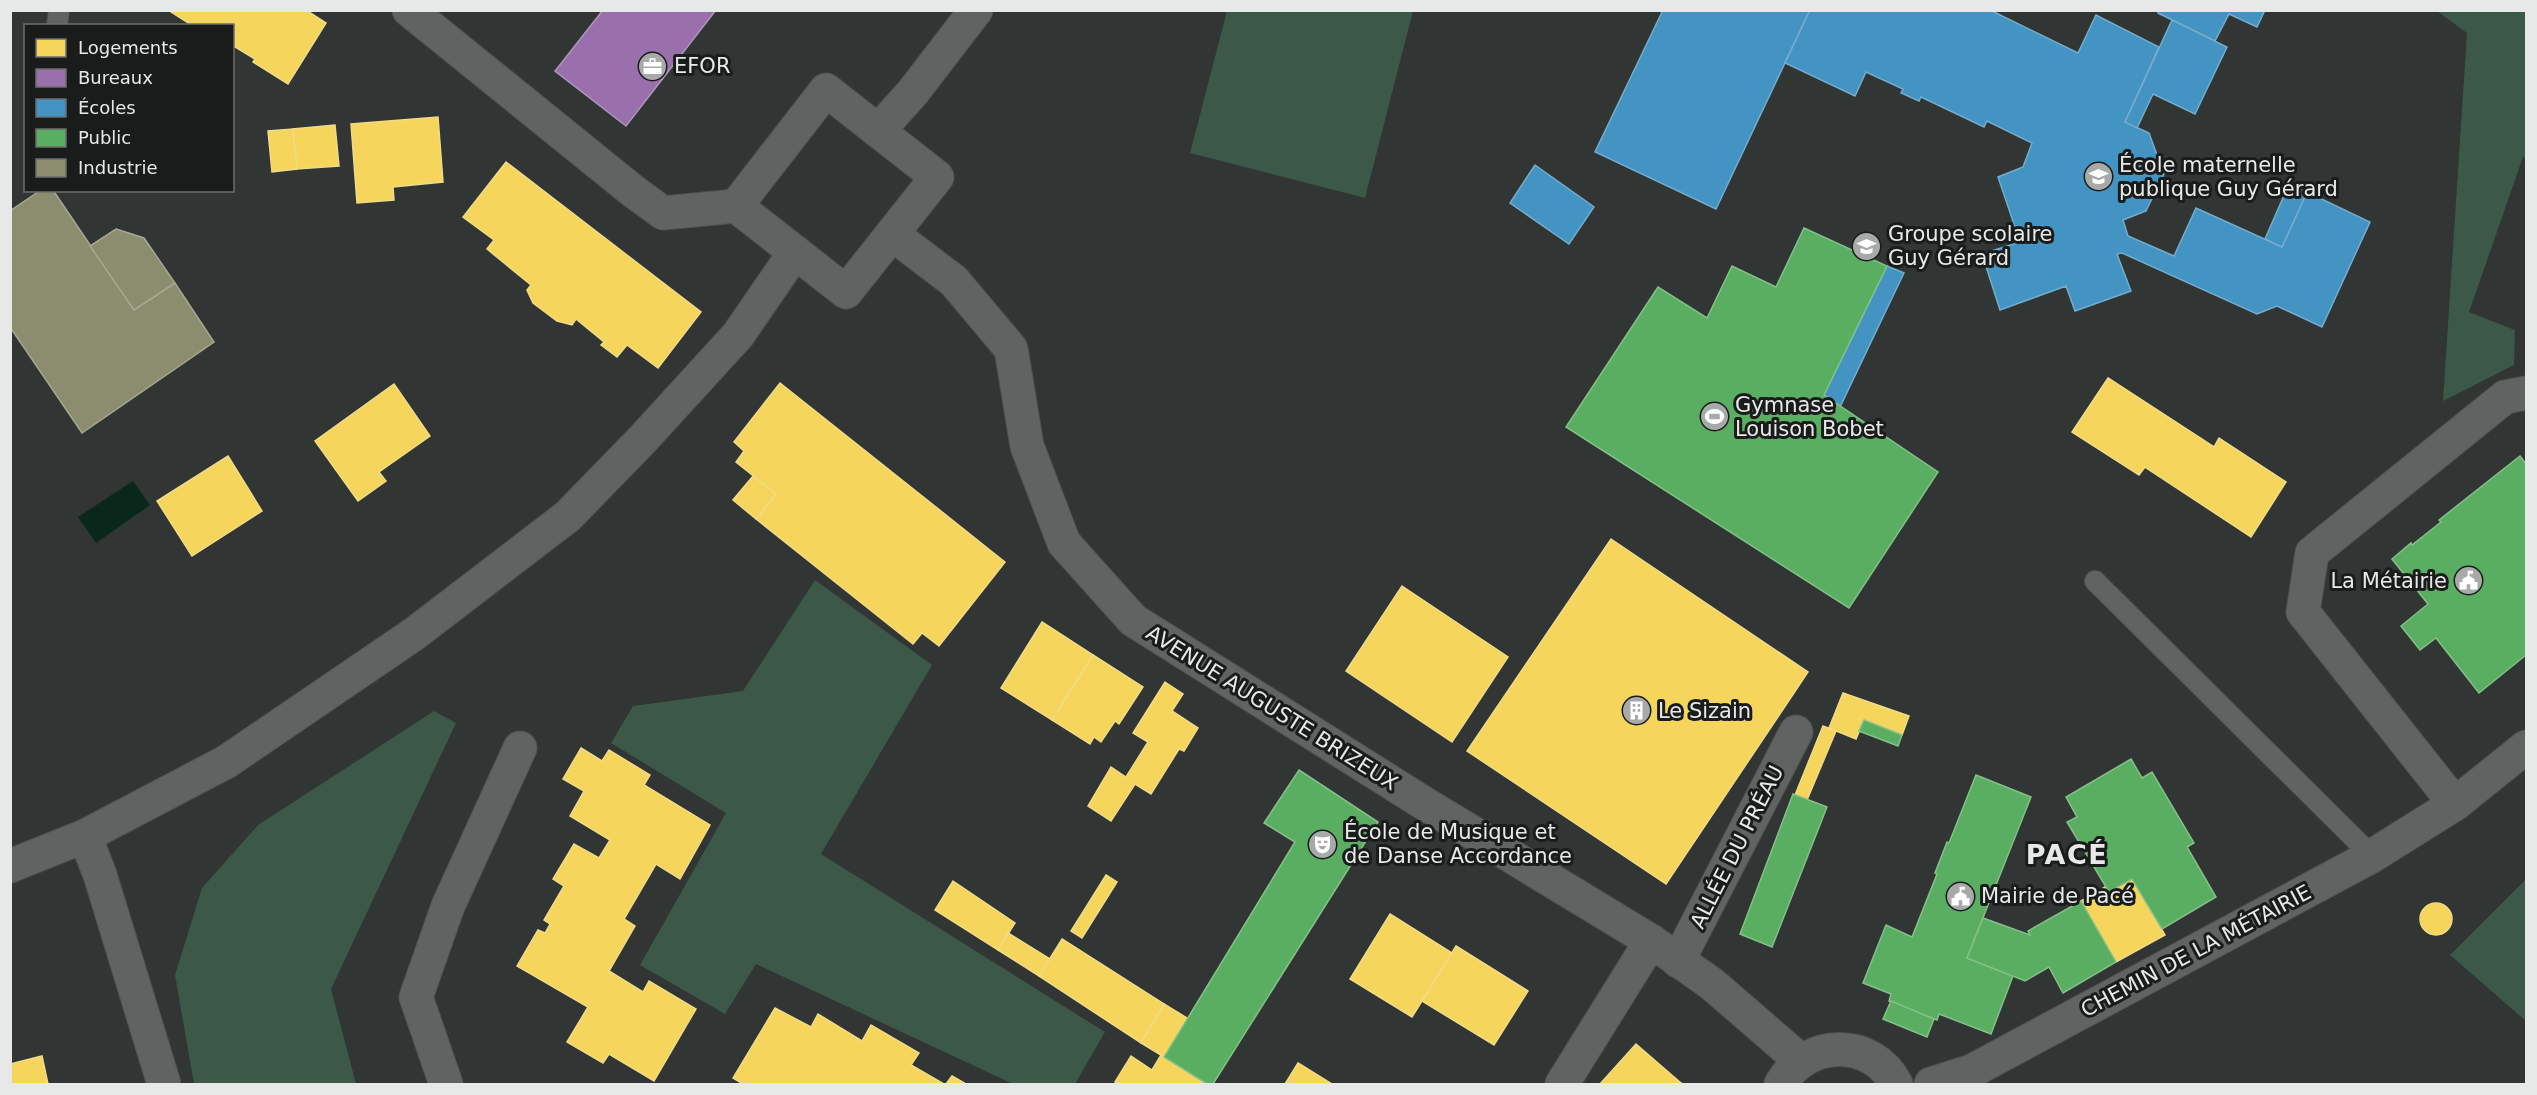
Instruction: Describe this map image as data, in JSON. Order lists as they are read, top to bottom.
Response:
{
  "streets": {
    "street": ["AVENUE AUGUSTE BRIZEUX", "ALLÉE DU PRÉAU", "CHEMIN DE LA MÉTAIRIE"]
  },
  "crossings": [
    ["AVENUE AUGUSTE BRIZEUX", "ALLÉE DU PRÉAU"]
  ],
  "districts": ["PACÉ"],
  "places": {
    "office": ["EFOR"],
    "school or university": ["École maternelle publique Guy Gérard", "Groupe scolaire Guy Gérard"],
    "sports": ["Gymnase Louison Bobet"],
    "public building": ["La Métairie", "Mairie de Pacé"],
    "building": ["Le Sizain"],
    "theatre": ["École de Musique et de Danse Accordance"]
  },
  "legend": [
    "Logements",
    "Bureaux",
    "Écoles",
    "Public",
    "Industrie"
  ]
}
